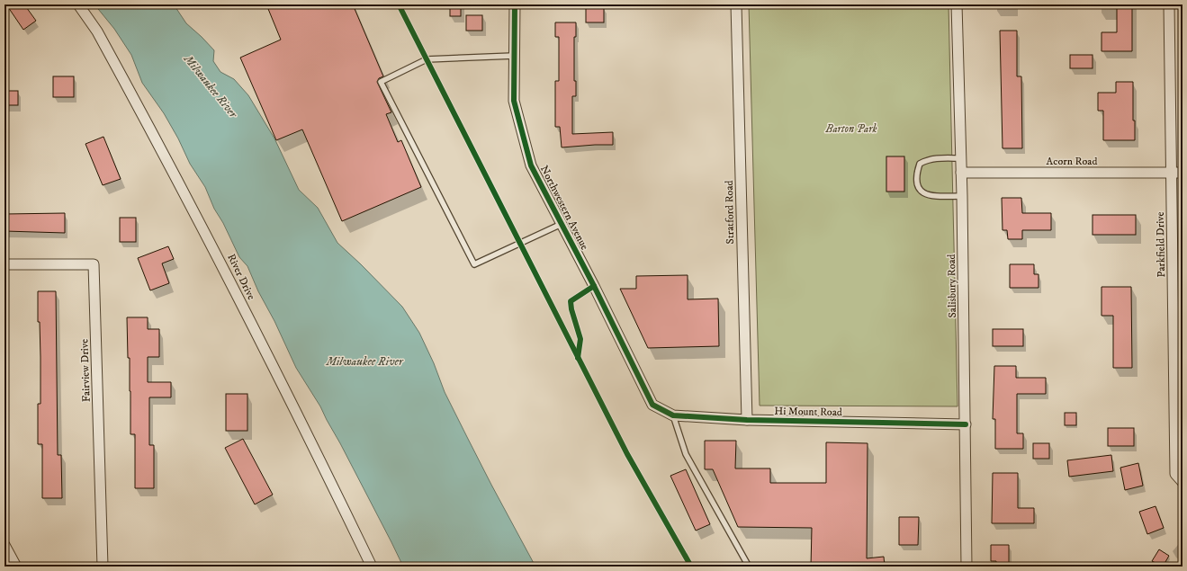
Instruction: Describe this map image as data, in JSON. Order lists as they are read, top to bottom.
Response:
{
  "streets": {
    "street": [
      "Acorn Road",
      "Northwestern Avenue",
      "Stratford Road",
      "Parkfield Drive",
      "River Drive",
      "Salisbury Road",
      "Fairview Drive",
      "Hi Mount Road"
    ]
  },
  "crossings": [
    ["Acorn Road", "Parkfield Drive"],
    ["Acorn Road", "Salisbury Road"],
    ["Northwestern Avenue", "Hi Mount Road"],
    ["Stratford Road", "Hi Mount Road"],
    ["Salisbury Road", "Hi Mount Road"]
  ],
  "water": ["Milwaukee River"],
  "parks": ["Barton Park"]
}
